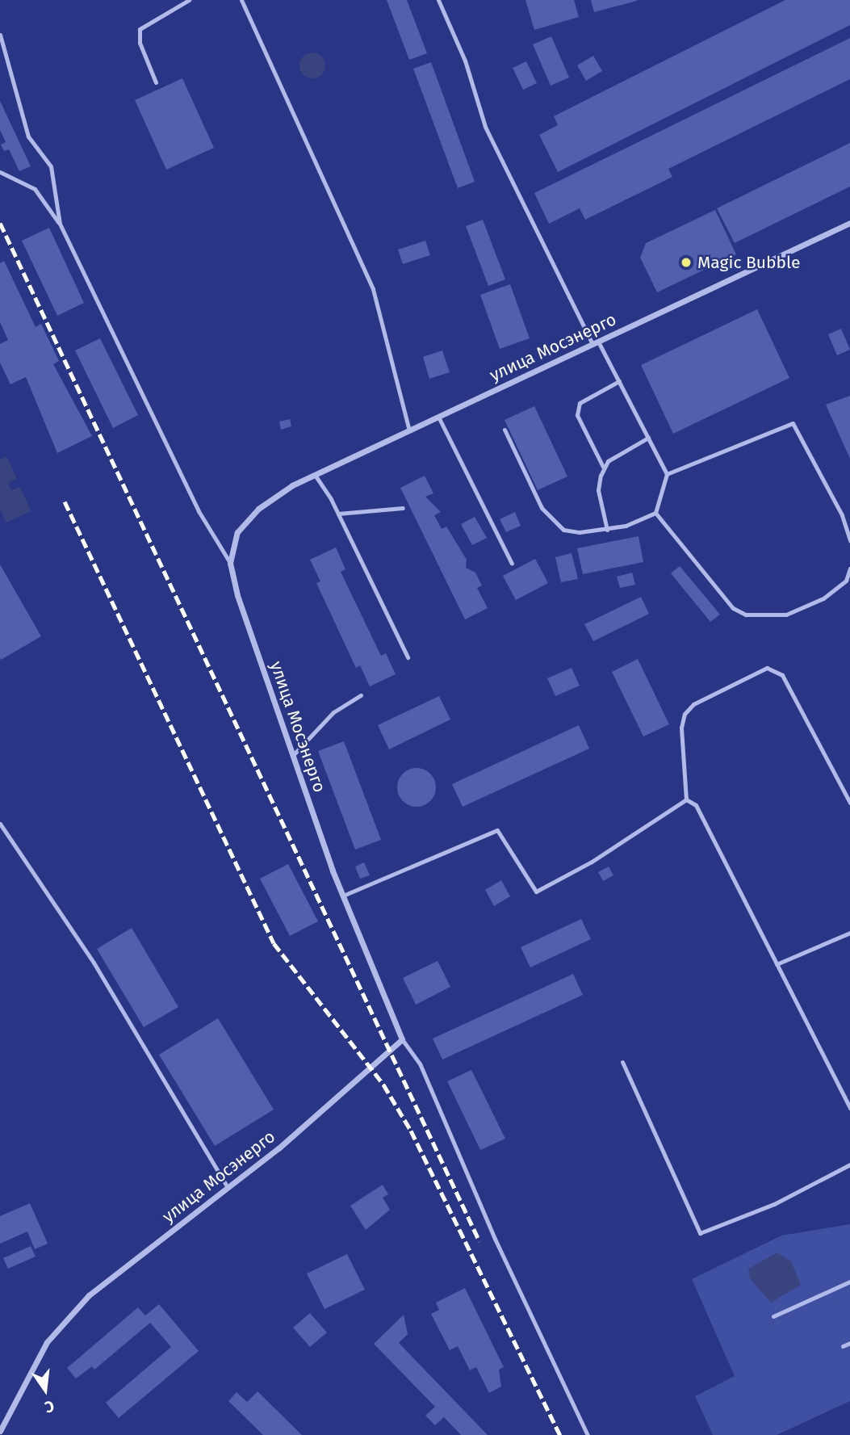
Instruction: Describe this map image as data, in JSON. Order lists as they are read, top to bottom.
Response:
{
  "streets": {
    "street": ["улица Мосэнерго"]
  },
  "places": ["Magic Bubble"],
  "north": "bottom"
}
